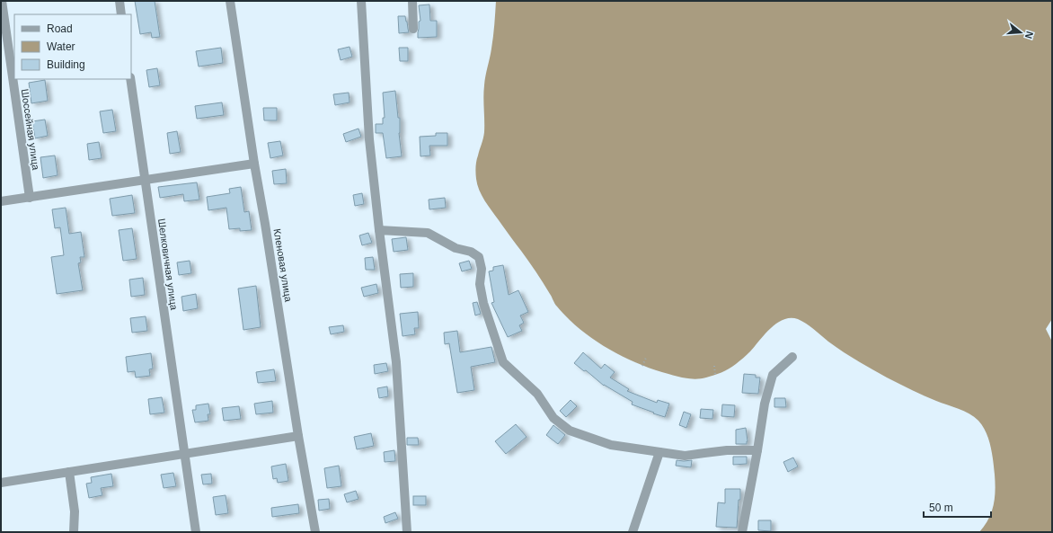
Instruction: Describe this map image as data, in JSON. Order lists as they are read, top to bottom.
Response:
{
  "streets": {
    "street": ["Шоссейная улица", "Шелковичная улица", "Кленовая улица"]
  },
  "legend": ["Road", "Water", "Building"],
  "scale_bar": "50 m",
  "north": "right"
}
